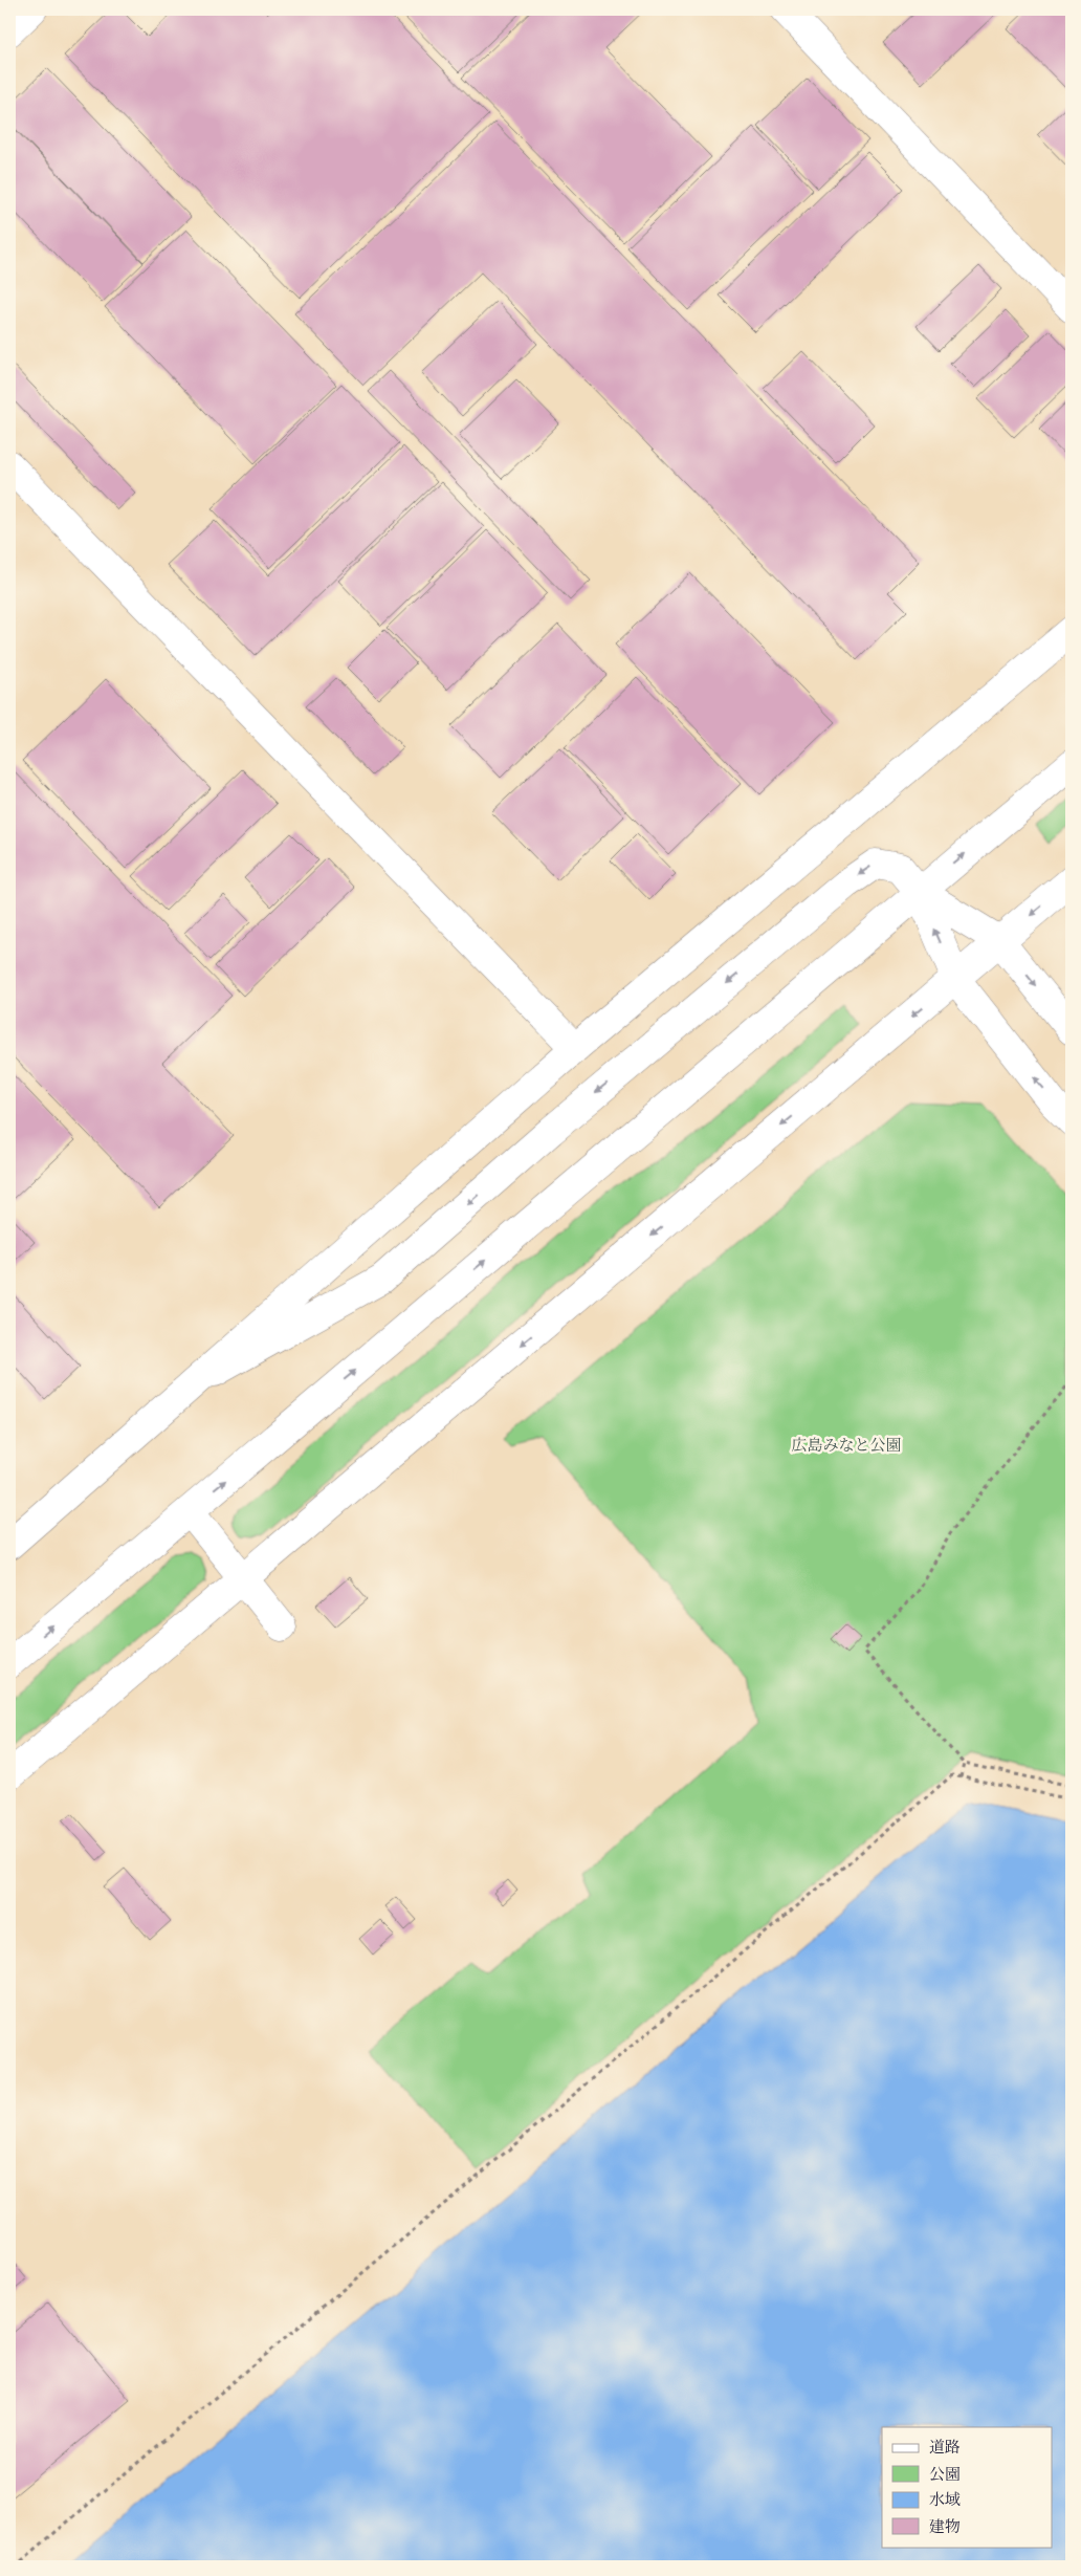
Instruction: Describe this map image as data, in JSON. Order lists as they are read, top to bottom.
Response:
{
  "parks": ["広島みなと公園"],
  "legend": [
    "道路",
    "公園",
    "水域",
    "建物"
  ]
}
